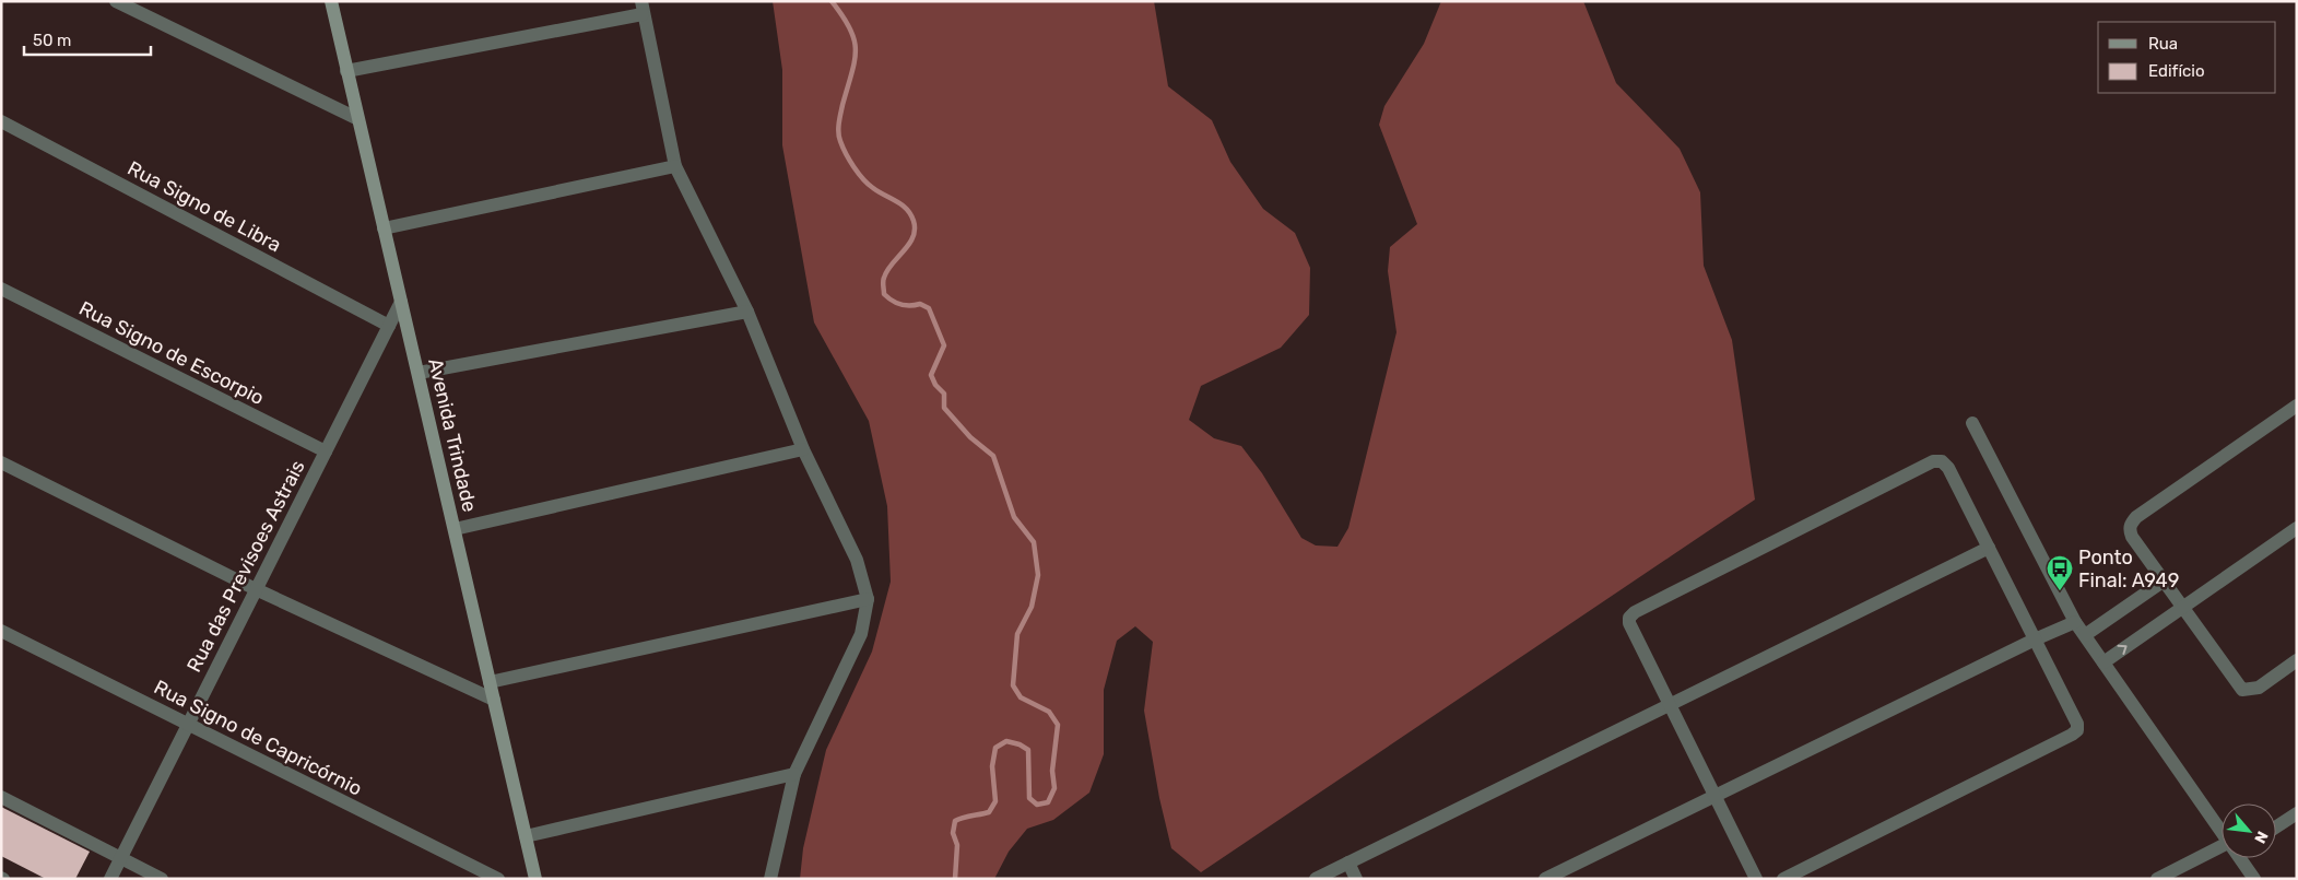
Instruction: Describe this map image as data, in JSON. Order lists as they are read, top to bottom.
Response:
{
  "streets": {
    "main road": ["Avenida Trindade"],
    "street": [
      "Rua Signo de Libra",
      "Rua Signo de Escorpio",
      "Rua das Previsoes Astrais",
      "Rua Signo de Capricórnio"
    ]
  },
  "crossings": [
    ["Rua Signo de Libra", "Rua das Previsoes Astrais"],
    ["Rua Signo de Escorpio", "Rua das Previsoes Astrais"],
    ["Avenida Trindade", "Rua das Previsoes Astrais"],
    ["Rua das Previsoes Astrais", "Rua Signo de Capricórnio"]
  ],
  "places": {
    "bus stop": ["Ponto Final: A949"]
  },
  "legend": ["Rua", "Edifício"],
  "scale_bar": "50 m",
  "north": "bottom right"
}
